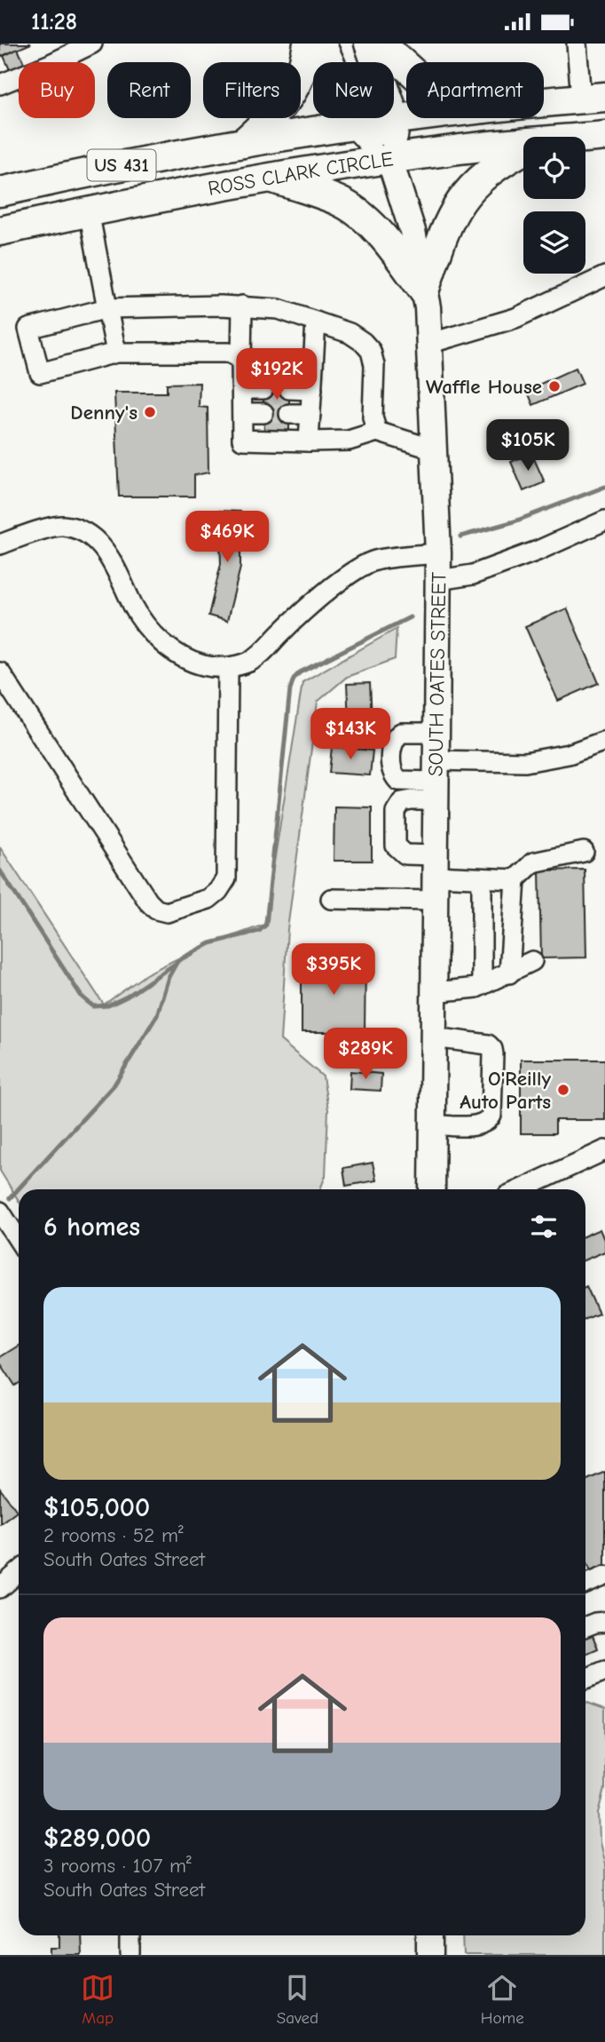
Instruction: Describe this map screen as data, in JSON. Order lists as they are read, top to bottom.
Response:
{
  "streets": {
    "highway": ["US 431", "ROSS CLARK CIRCLE", "SOUTH OATES STREET"]
  },
  "crossings": [
    ["ROSS CLARK CIRCLE", "SOUTH OATES STREET"]
  ],
  "places": ["Waffle House", "Denny's", "O'Reilly Auto Parts"],
  "page": {
    "status": "11:28",
    "chip": [
      "Buy",
      "Rent",
      "Filters",
      "New",
      "Apartment"
    ],
    "price": [
      "$192K",
      "$105K",
      "$469K",
      "$143K",
      "$395K",
      "$289K"
    ],
    "heading": "6 homes",
    "list": [
      {
        "name": "$105,000",
        "note": "2 rooms · 52 m² · South Oates Street"
      },
      {
        "name": "$289,000",
        "note": "3 rooms · 107 m² · South Oates Street"
      }
    ],
    "tabs": ["Map", "Saved", "Home"]
  }
}
